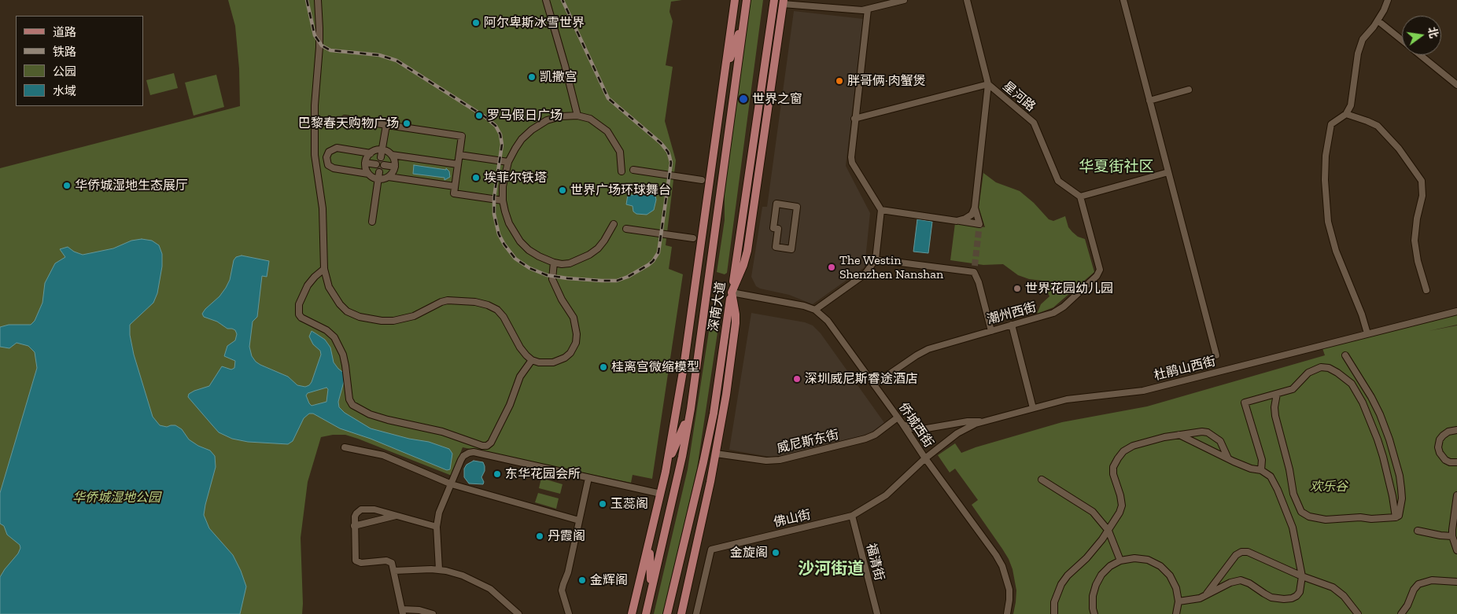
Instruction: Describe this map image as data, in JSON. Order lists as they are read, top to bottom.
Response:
{
  "streets": {
    "main road": ["深南大道"],
    "street": [
      "星河路",
      "潮州西街",
      "杜鹃山西街",
      "侨城西街",
      "威尼斯东街",
      "佛山街",
      "福清街"
    ]
  },
  "crossings": [
    ["星河路", "潮州西街"],
    ["深南大道", "侨城西街"],
    ["潮州西街", "侨城西街"],
    ["杜鹃山西街", "侨城西街"],
    ["杜鹃山西街", "佛山街"],
    ["侨城西街", "威尼斯东街"],
    ["侨城西街", "佛山街"],
    ["佛山街", "福清街"]
  ],
  "districts": ["华夏街社区", "沙河街道"],
  "parks": ["欢乐谷", "华侨城湿地公园"],
  "places": [
    "阿尔卑斯冰雪世界",
    "凯撒宫",
    "胖哥俩·肉蟹煲",
    "世界之窗",
    "罗马假日广场",
    "巴黎春天购物广场",
    "埃菲尔铁塔",
    "华侨城湿地生态展厅",
    "世界广场环球舞台",
    "The Westin Shenzhen Nanshan",
    "世界花园幼儿园",
    "桂离宫微缩模型",
    "深圳威尼斯睿途酒店",
    "东华花园会所",
    "玉蕊阁",
    "丹霞阁",
    "金旋阁",
    "金辉阁"
  ],
  "legend": [
    "道路",
    "铁路",
    "公园",
    "水域"
  ],
  "north": "right"
}
